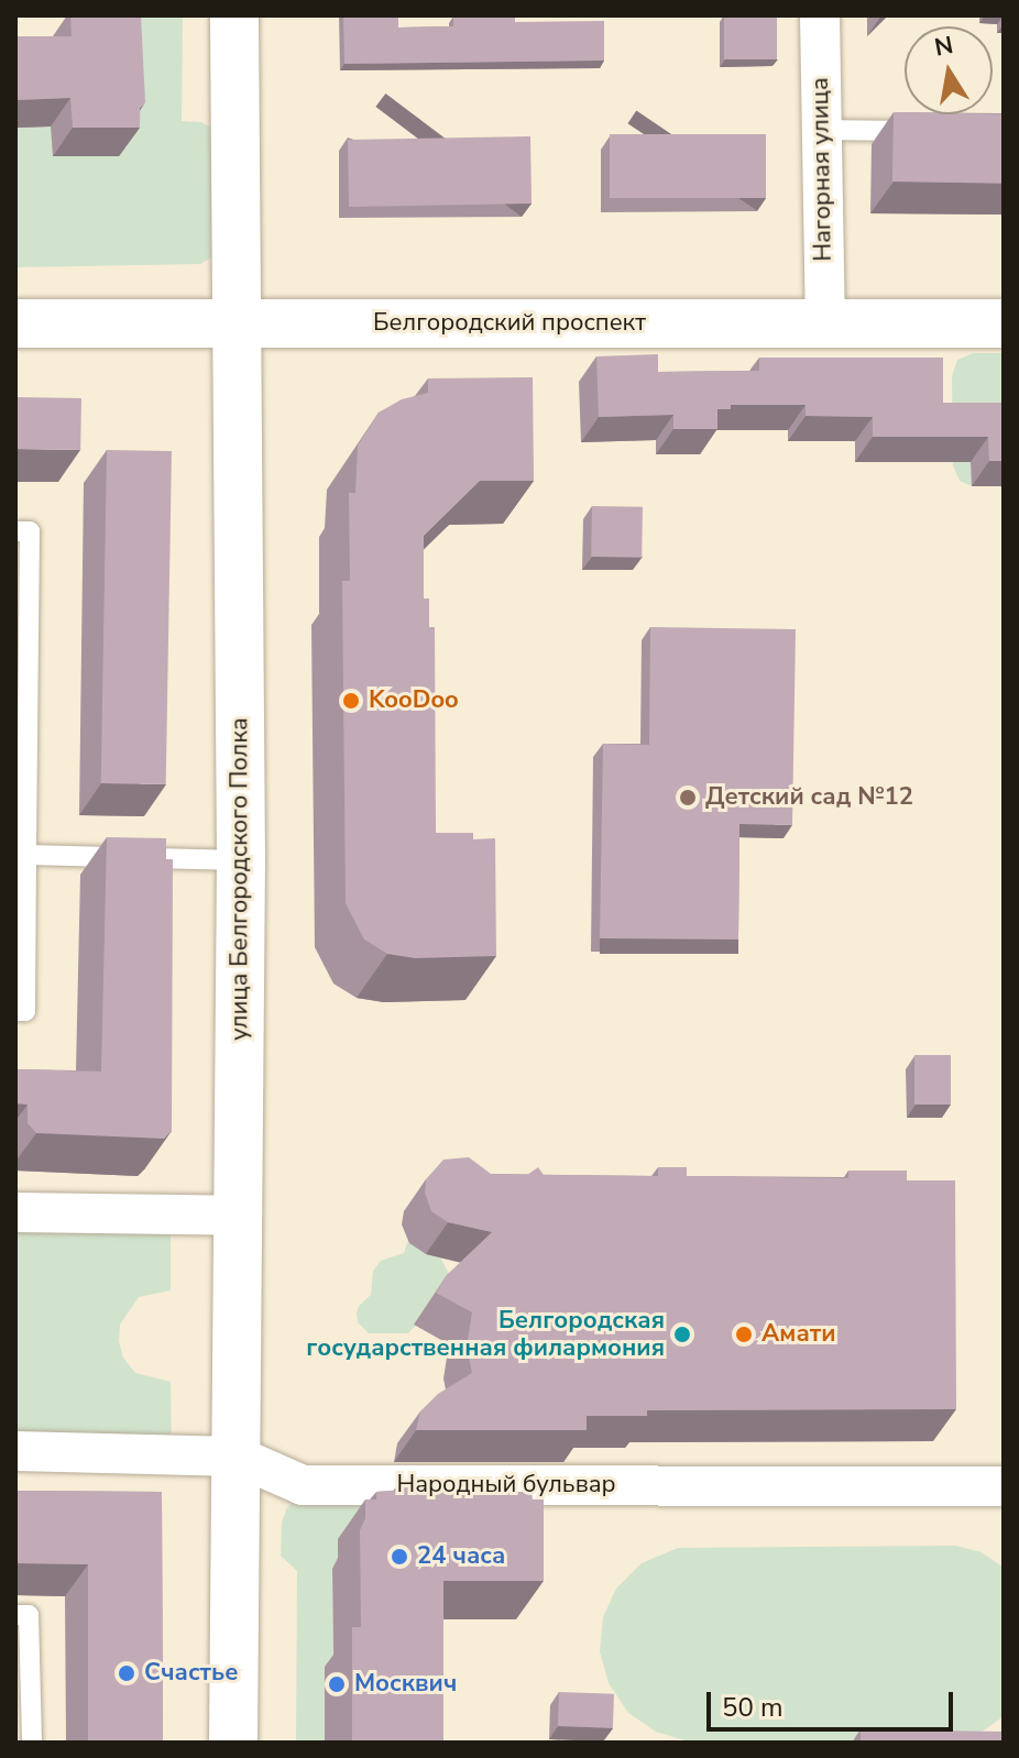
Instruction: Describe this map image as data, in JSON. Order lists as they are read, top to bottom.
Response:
{
  "streets": {
    "main road": ["Белгородский проспект", "улица Белгородского Полка"],
    "street": ["Нагорная улица", "Народный бульвар"]
  },
  "crossings": [
    ["Нагорная улица", "Белгородский проспект"],
    ["Белгородский проспект", "улица Белгородского Полка"],
    ["улица Белгородского Полка", "Народный бульвар"]
  ],
  "places": [
    "KooDoo",
    "Детский сад №12",
    "Белгородская государственная филармония",
    "Амати",
    "24 часа",
    "Счастье",
    "Москвич"
  ],
  "scale_bar": "50 m",
  "north": "top"
}
